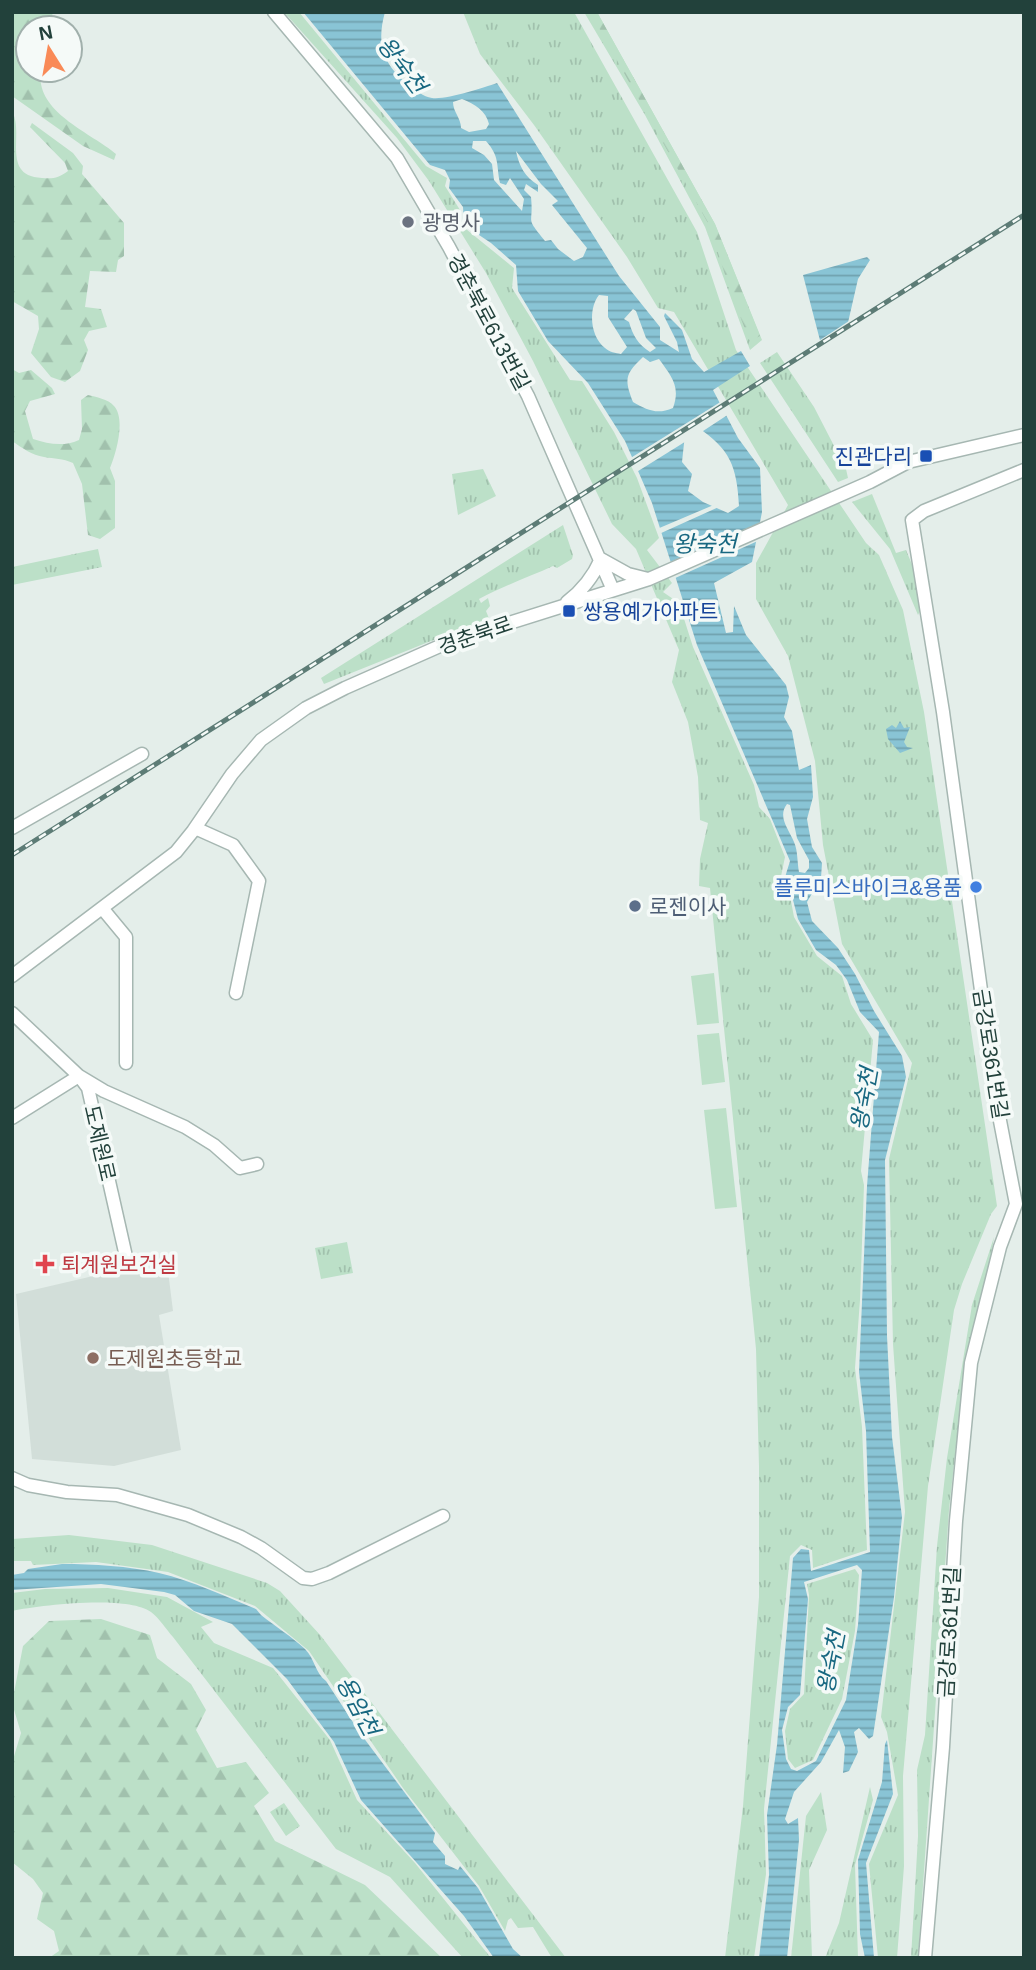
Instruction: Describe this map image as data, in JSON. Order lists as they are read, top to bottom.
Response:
{
  "streets": {
    "street": [
      "경춘북로613번길",
      "경춘북로",
      "금강로361번길",
      "도제원로"
    ]
  },
  "crossings": [
    ["경춘북로613번길", "경춘북로"]
  ],
  "water": ["왕숙천", "용암천"],
  "places": {
    "other": [
      "광명사",
      "플루미스바이크&용품",
      "로젠이사",
      "도제원초등학교"
    ],
    "transit": ["진관다리", "쌍용예가아파트"],
    "health": ["퇴계원보건실"]
  },
  "north": "top"
}
